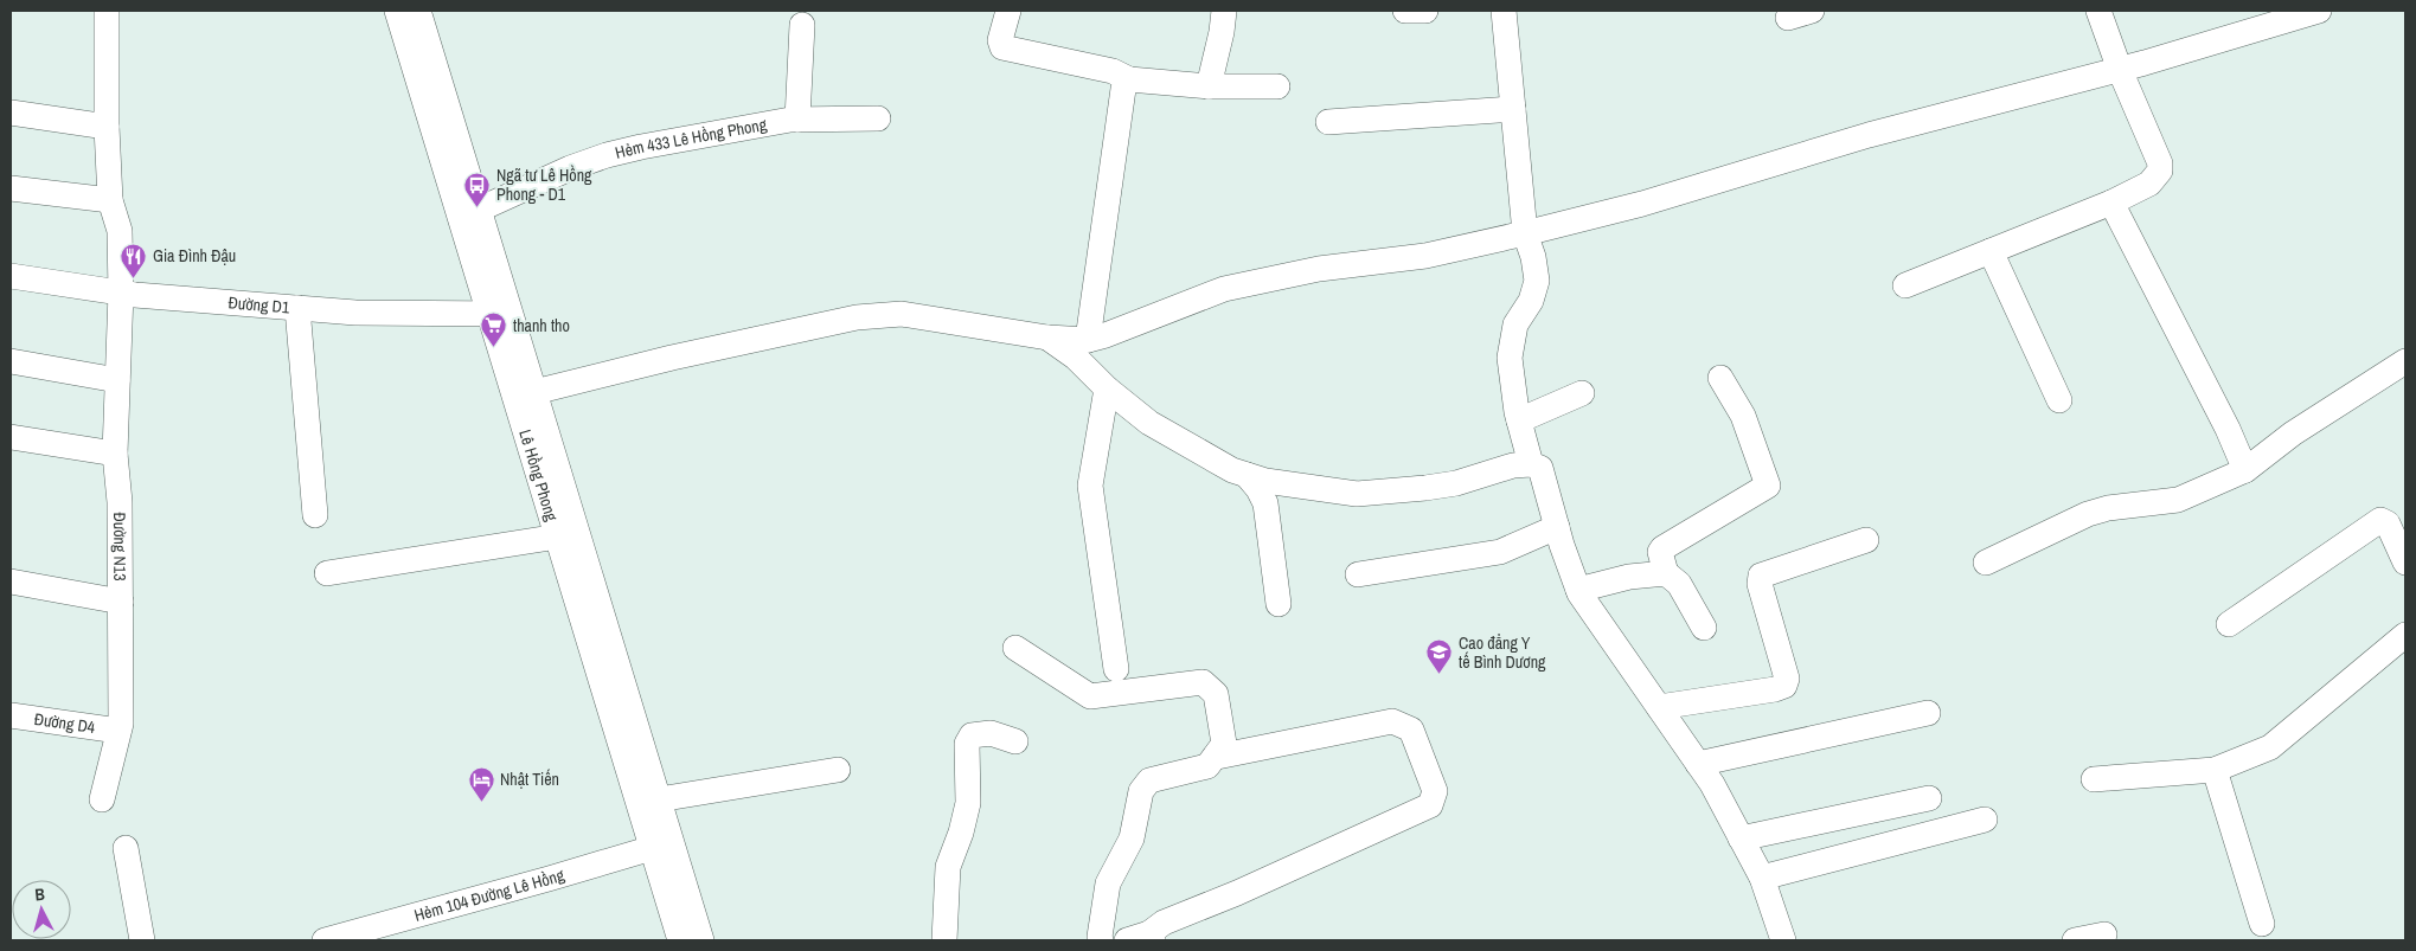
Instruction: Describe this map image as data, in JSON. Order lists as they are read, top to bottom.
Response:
{
  "streets": {
    "street": [
      "Hẻm 433 Lê Hồng Phong",
      "Đường D1",
      "Lê Hồng Phong",
      "Đường N13",
      "Đường D4",
      "Hẻm 104 Đường Lê Hồng"
    ]
  },
  "crossings": [
    ["Hẻm 433 Lê Hồng Phong", "Lê Hồng Phong"],
    ["Đường D1", "Lê Hồng Phong"],
    ["Đường D1", "Đường N13"],
    ["Lê Hồng Phong", "Hẻm 104 Đường Lê Hồng"],
    ["Đường N13", "Đường D4"]
  ],
  "places": {
    "bus stop": ["Ngã tư Lê Hồng Phong - D1"],
    "restaurant": ["Gia Đình Đậu"],
    "supermarket": ["thanh tho"],
    "school or university": ["Cao đẳng Y tế Bình Dương"],
    "hotel": ["Nhật Tiến"]
  },
  "north": "top"
}
